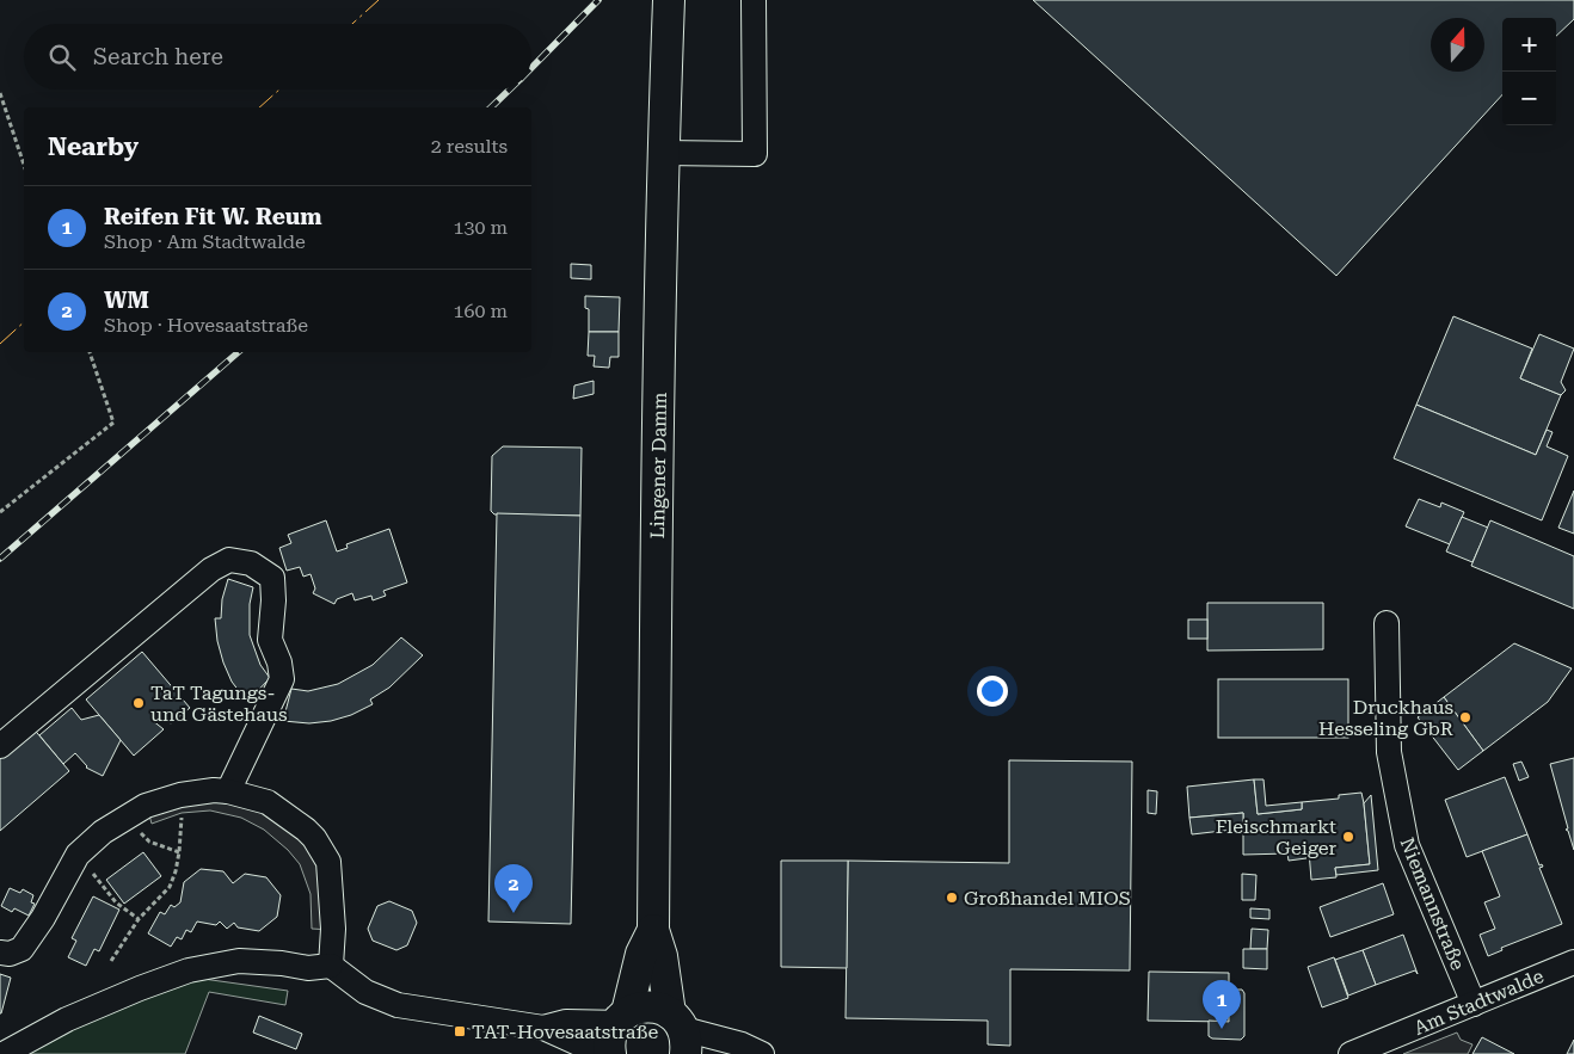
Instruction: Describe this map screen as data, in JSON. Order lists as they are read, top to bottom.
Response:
{
  "streets": {
    "main road": ["Lingener Damm"],
    "street": ["Niemannstraße", "Am Stadtwalde"]
  },
  "crossings": [
    ["Niemannstraße", "Am Stadtwalde"]
  ],
  "places": {
    "other": [
      "TaT Tagungs- und Gästehaus",
      "Druckhaus Hesseling GbR",
      "Fleischmarkt Geiger",
      "Großhandel MIOS"
    ],
    "transit": ["TAT-Hovesaatstraße"]
  },
  "north": "top",
  "page": {
    "map_buttons": ["+", "−"],
    "search": "Search here",
    "heading": ["Nearby", "2 results"],
    "list": [
      {
        "mark": "1",
        "name": "Reifen Fit W. Reum",
        "note": "Shop · Am Stadtwalde",
        "value": "130 m"
      },
      {
        "mark": "2",
        "name": "WM",
        "note": "Shop · Hovesaatstraße",
        "value": "160 m"
      }
    ],
    "pins": ["2", "1"]
  }
}
